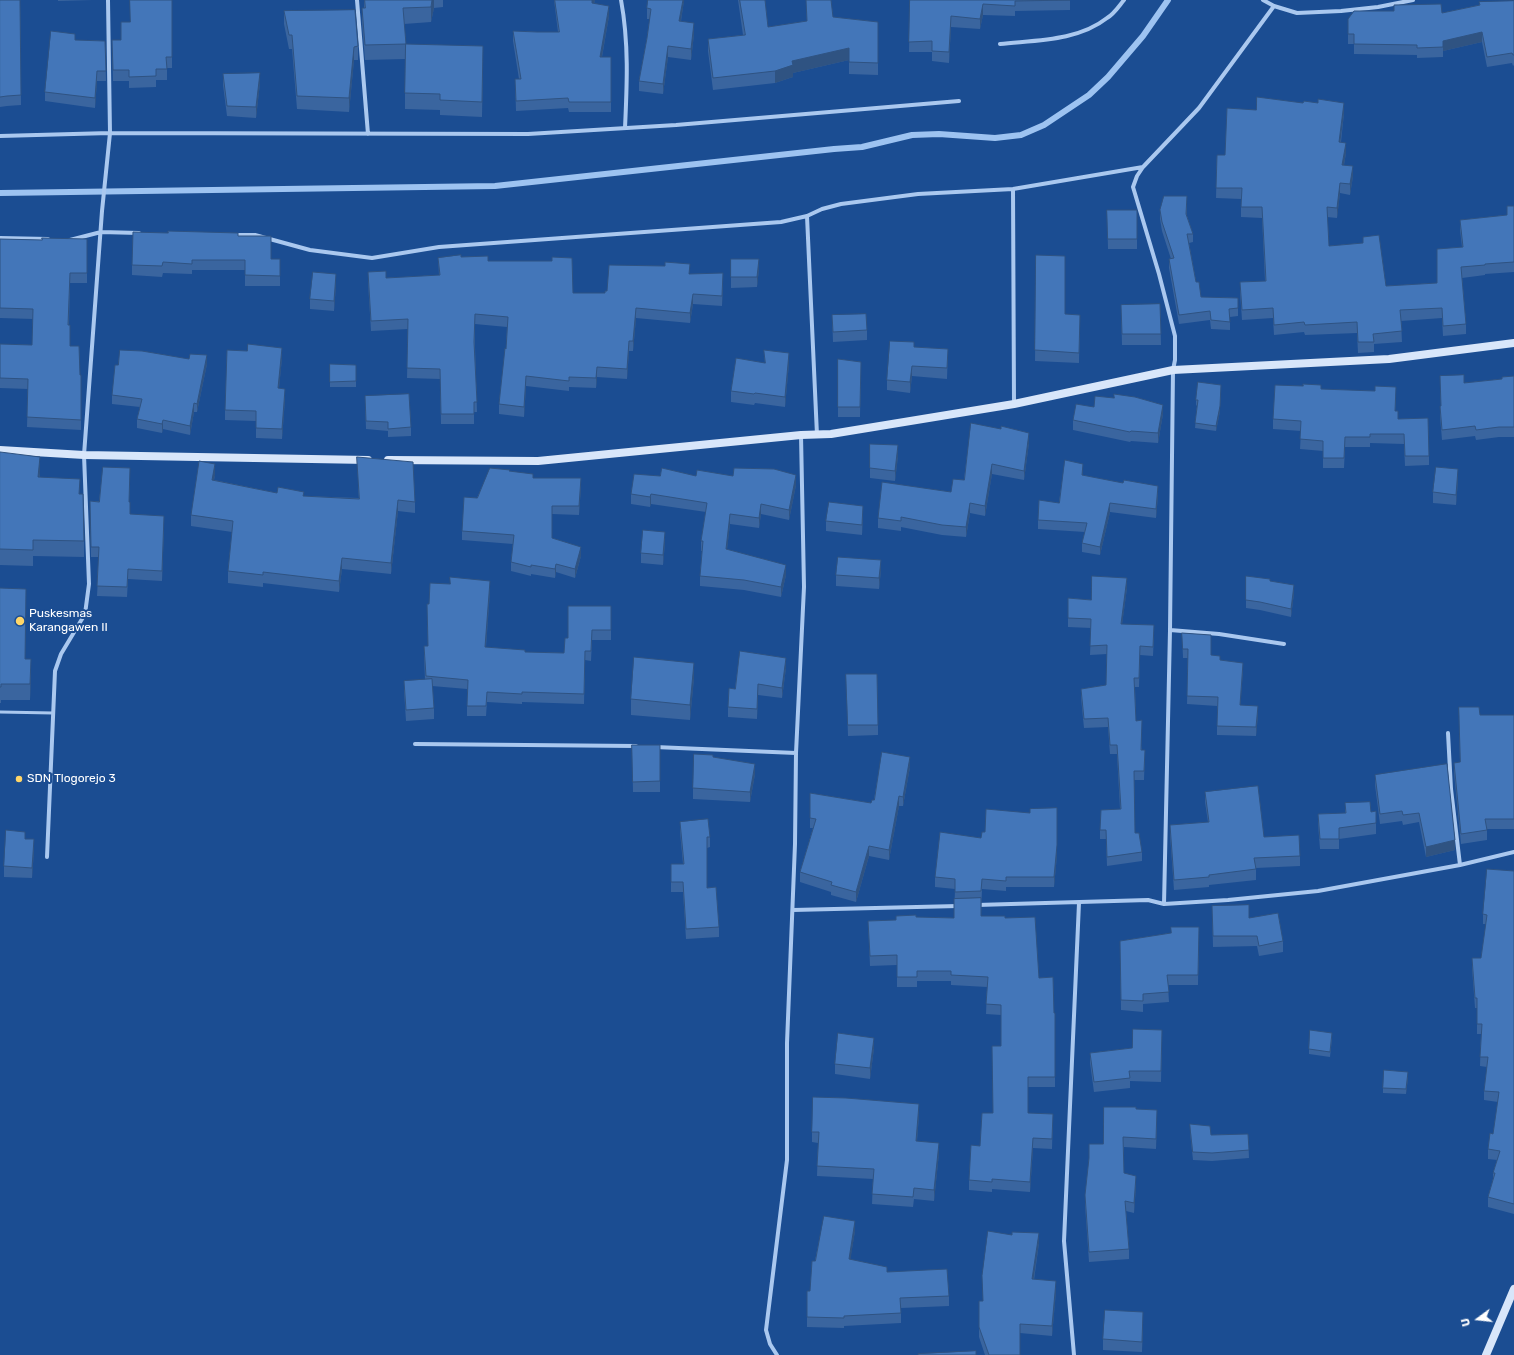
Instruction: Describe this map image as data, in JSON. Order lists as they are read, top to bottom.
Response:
{
  "places": ["Puskesmas Karangawen II", "SDN Tlogorejo 3"],
  "north": "left"
}
